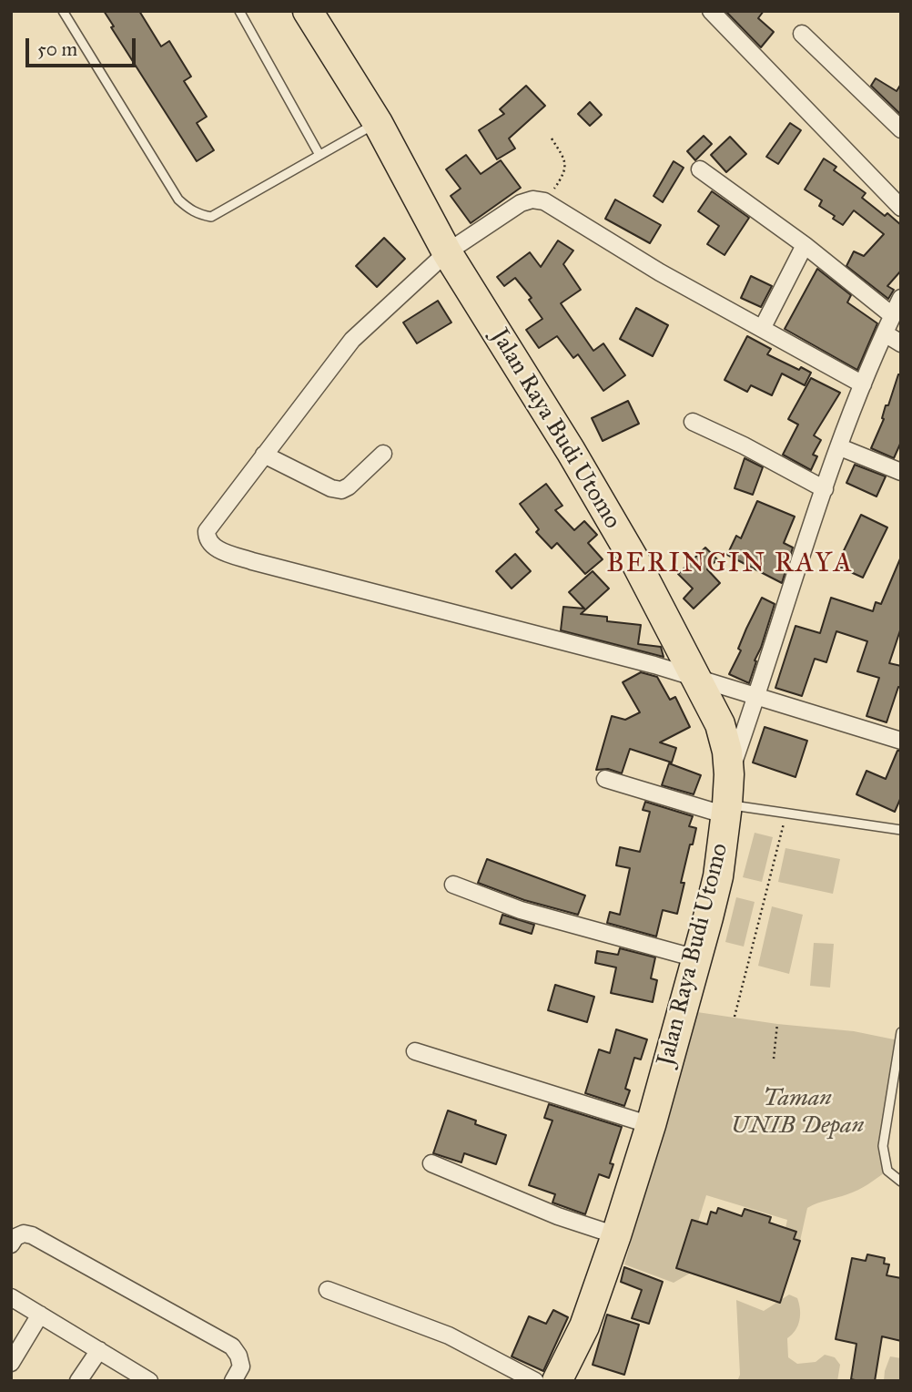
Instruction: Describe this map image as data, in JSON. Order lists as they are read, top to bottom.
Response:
{
  "streets": {
    "highway": ["Jalan Raya Budi Utomo"]
  },
  "districts": ["BERINGIN RAYA"],
  "parks": ["Taman UNIB Depan"],
  "scale_bar": "50 m"
}
